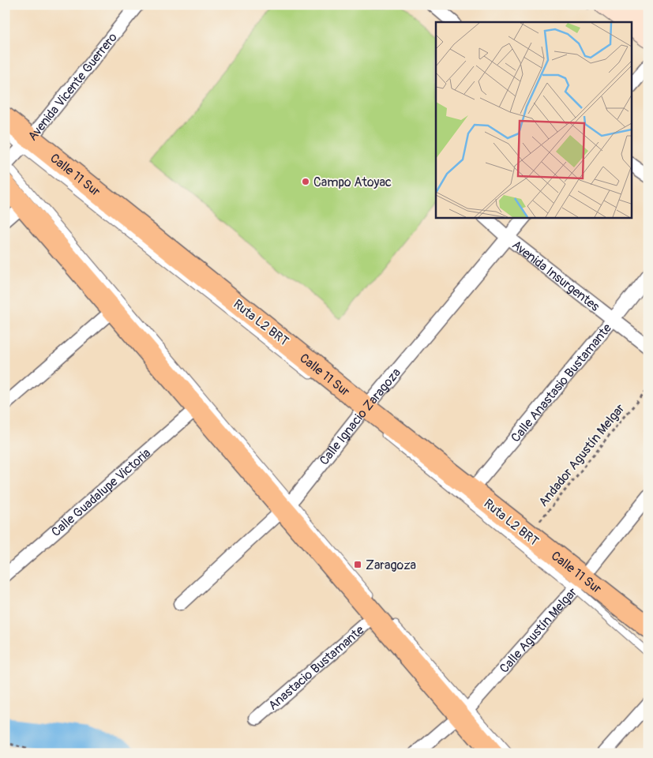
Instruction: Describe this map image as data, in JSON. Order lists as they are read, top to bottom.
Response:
{
  "streets": {
    "main road": ["Calle 11 Sur"],
    "street": [
      "Avenida Vicente Guerrero",
      "Avenida Insurgentes",
      "Calle Anastasio Bustamante",
      "Calle Ignacio Zaragoza",
      "Calle Guadalupe Victoria",
      "Calle Agustín Melgar",
      "Anastacio Bustamante"
    ],
    "lane": ["Ruta L2 BRT"],
    "path": ["Andador Agustín Melgar"]
  },
  "crossings": [
    ["Avenida Vicente Guerrero", "Calle 11 Sur"],
    ["Avenida Vicente Guerrero", "Ruta L2 BRT"],
    ["Calle 11 Sur", "Ruta L2 BRT"],
    ["Calle 11 Sur", "Calle Anastasio Bustamante"],
    ["Calle 11 Sur", "Calle Ignacio Zaragoza"],
    ["Calle 11 Sur", "Andador Agustín Melgar"],
    ["Calle 11 Sur", "Calle Agustín Melgar"],
    ["Avenida Insurgentes", "Calle Anastasio Bustamante"],
    ["Avenida Insurgentes", "Calle Ignacio Zaragoza"],
    ["Ruta L2 BRT", "Calle Agustín Melgar"]
  ],
  "places": {
    "other": ["Campo Atoyac"],
    "transit": ["Zaragoza"]
  }
}
